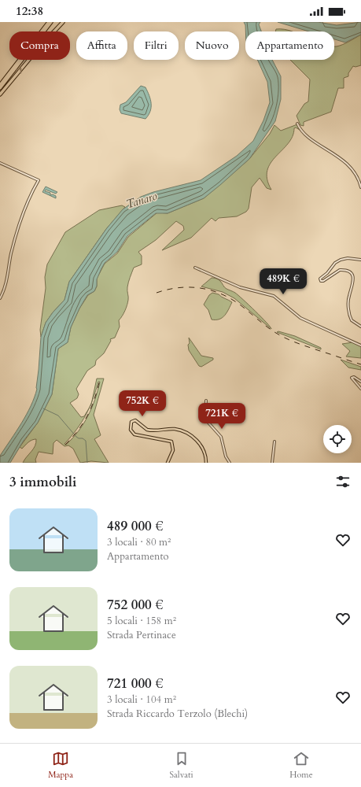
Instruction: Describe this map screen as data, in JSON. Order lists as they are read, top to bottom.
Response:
{
  "water": ["Tanaro"],
  "page": {
    "status": "12:38",
    "chip": [
      "Compra",
      "Affitta",
      "Filtri",
      "Nuovo",
      "Appartamento"
    ],
    "price": ["489K €", "752K €", "721K €"],
    "heading": "3 immobili",
    "list": [
      {
        "name": "489 000 €",
        "note": "3 locali · 80 m² · Appartamento"
      },
      {
        "name": "752 000 €",
        "note": "5 locali · 158 m² · Strada Pertinace"
      },
      {
        "name": "721 000 €",
        "note": "3 locali · 104 m² · Strada Riccardo Terzolo (Blechi)"
      }
    ],
    "tabs": ["Mappa", "Salvati", "Home"]
  }
}
